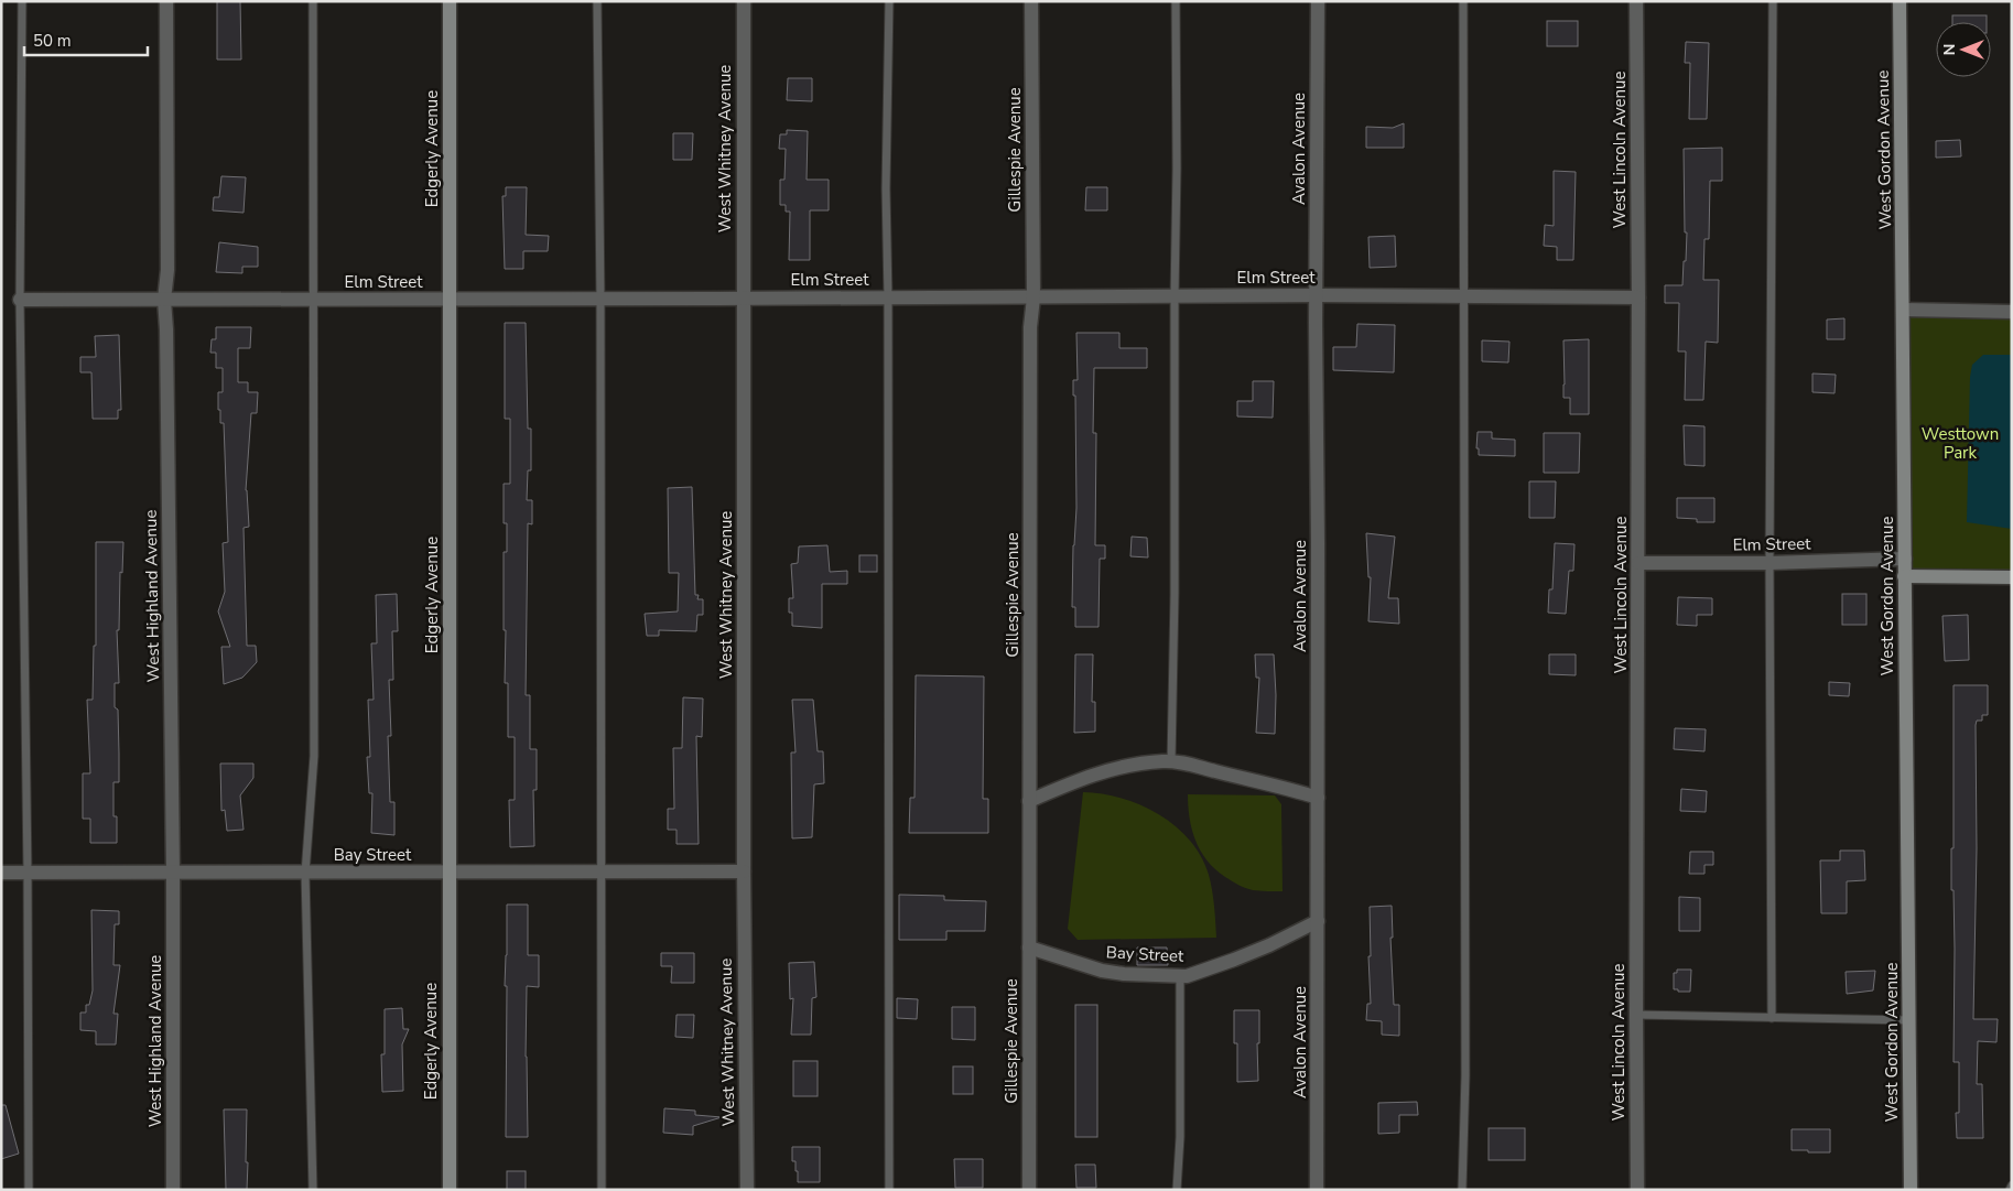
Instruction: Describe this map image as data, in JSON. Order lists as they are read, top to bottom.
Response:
{
  "streets": {
    "street": [
      "Edgerly Avenue",
      "West Whitney Avenue",
      "Avalon Avenue",
      "Gillespie Avenue",
      "West Lincoln Avenue",
      "West Gordon Avenue",
      "Elm Street",
      "West Highland Avenue",
      "Bay Street"
    ]
  },
  "crossings": [
    ["Edgerly Avenue", "Elm Street"],
    ["Edgerly Avenue", "Bay Street"],
    ["West Whitney Avenue", "Elm Street"],
    ["West Whitney Avenue", "Bay Street"],
    ["Avalon Avenue", "Elm Street"],
    ["Avalon Avenue", "Bay Street"],
    ["Gillespie Avenue", "Elm Street"],
    ["Gillespie Avenue", "Bay Street"],
    ["West Lincoln Avenue", "Elm Street"],
    ["West Gordon Avenue", "Elm Street"],
    ["Elm Street", "West Highland Avenue"],
    ["West Highland Avenue", "Bay Street"]
  ],
  "parks": ["Westtown Park"],
  "scale_bar": "50 m",
  "north": "left"
}
